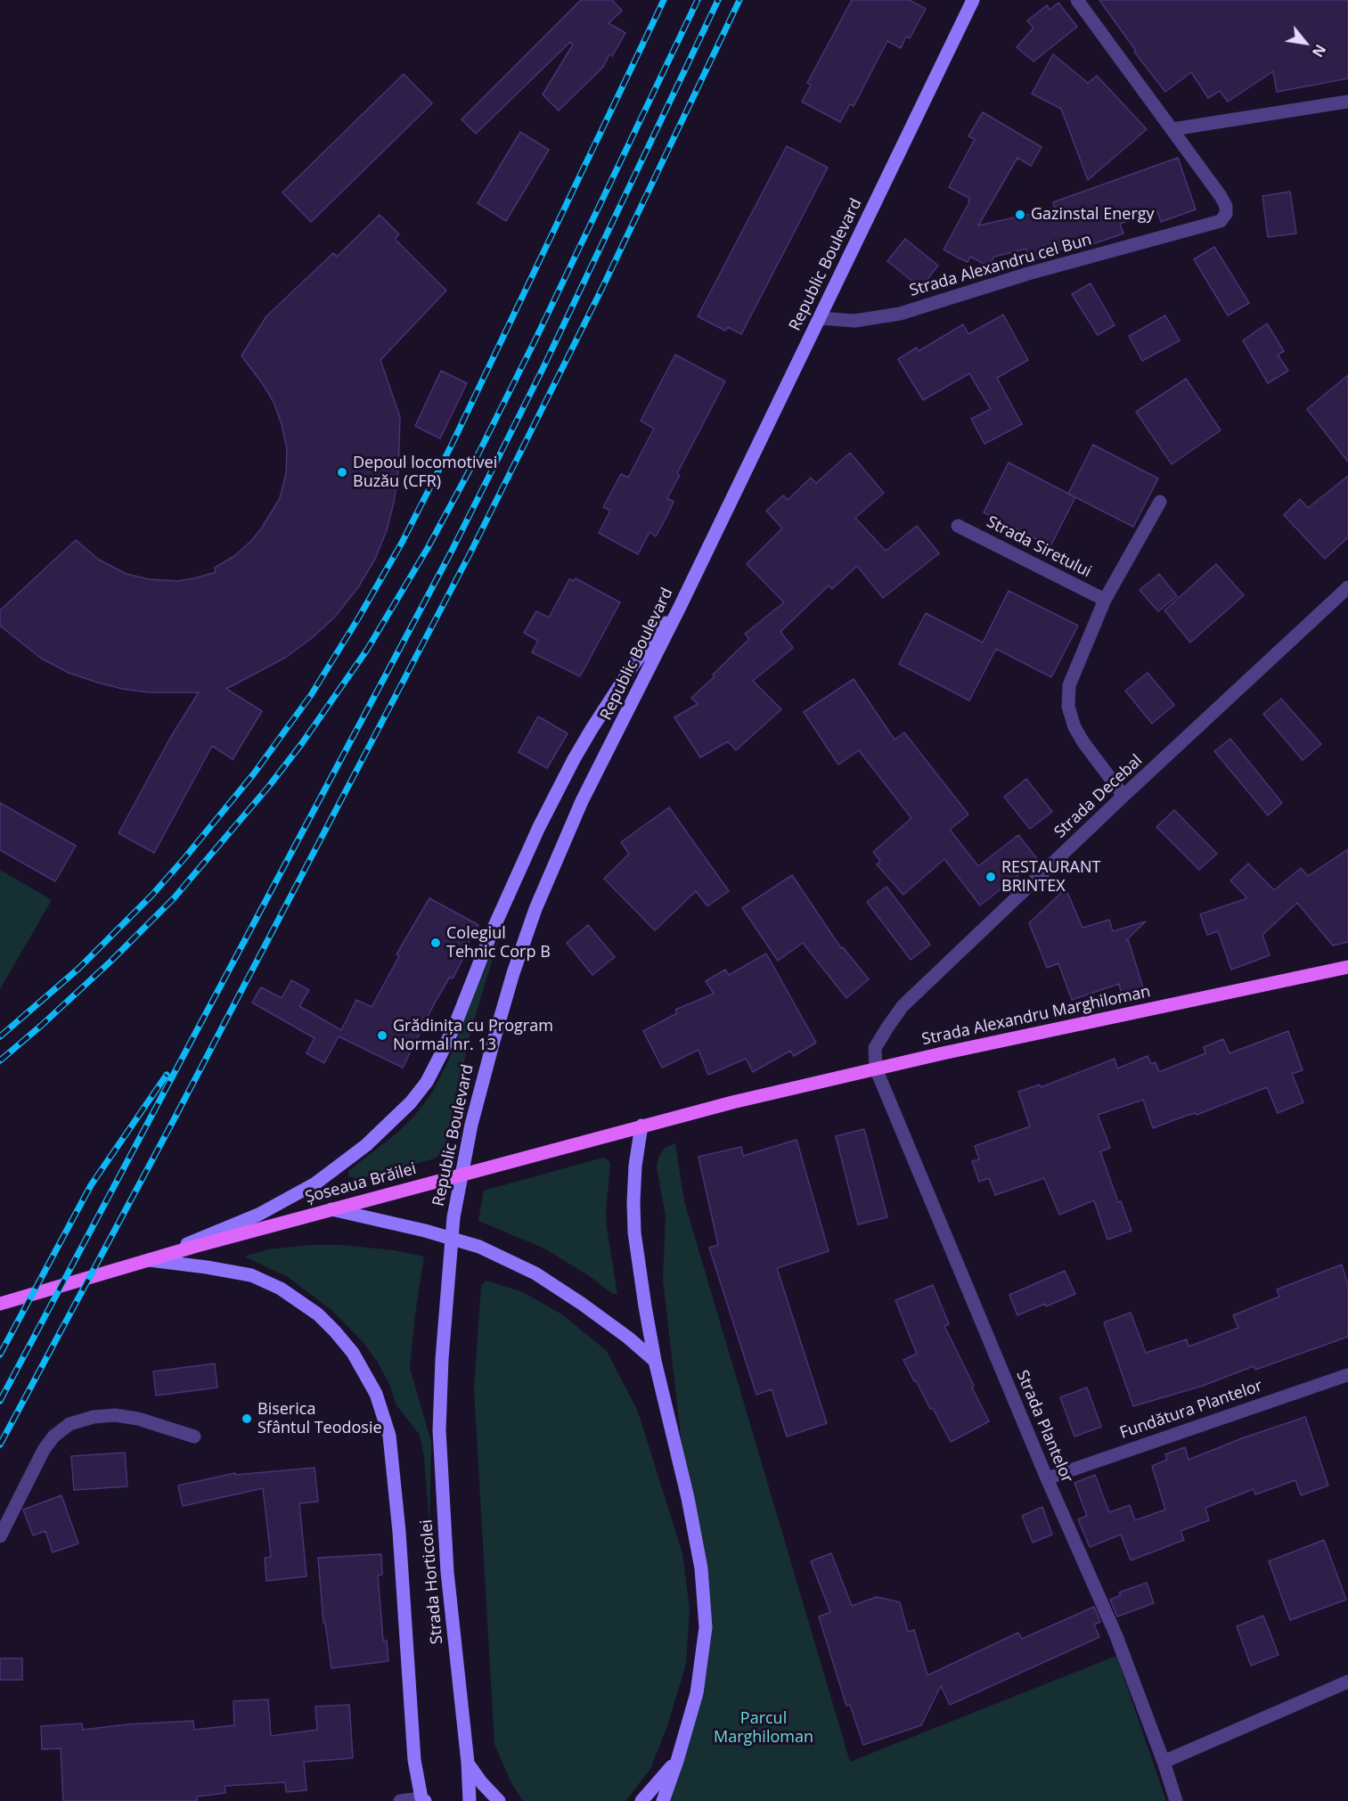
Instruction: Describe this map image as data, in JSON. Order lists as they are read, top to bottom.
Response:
{
  "streets": {
    "main road": [
      "Republic Boulevard",
      "Strada Alexandru Marghiloman",
      "Șoseaua Brăilei",
      "Strada Horticolei"
    ],
    "street": [
      "Strada Alexandru cel Bun",
      "Strada Siretului",
      "Strada Decebal",
      "Fundătura Plantelor",
      "Strada Plantelor"
    ]
  },
  "crossings": [
    ["Republic Boulevard", "Strada Alexandru cel Bun"],
    ["Republic Boulevard", "Strada Horticolei"],
    ["Strada Decebal", "Strada Alexandru Marghiloman"],
    ["Strada Decebal", "Strada Plantelor"],
    ["Strada Alexandru Marghiloman", "Șoseaua Brăilei"],
    ["Strada Alexandru Marghiloman", "Strada Plantelor"],
    ["Fundătura Plantelor", "Strada Plantelor"]
  ],
  "parks": ["Parcul Marghiloman"],
  "places": [
    "Gazinstal Energy",
    "Depoul locomotivei Buzău (CFR)",
    "RESTAURANT BRINTEX",
    "Colegiul Tehnic Corp B",
    "Grădinița cu Program Normal nr. 13",
    "Biserica Sfântul Teodosie"
  ],
  "north": "bottom right"
}
